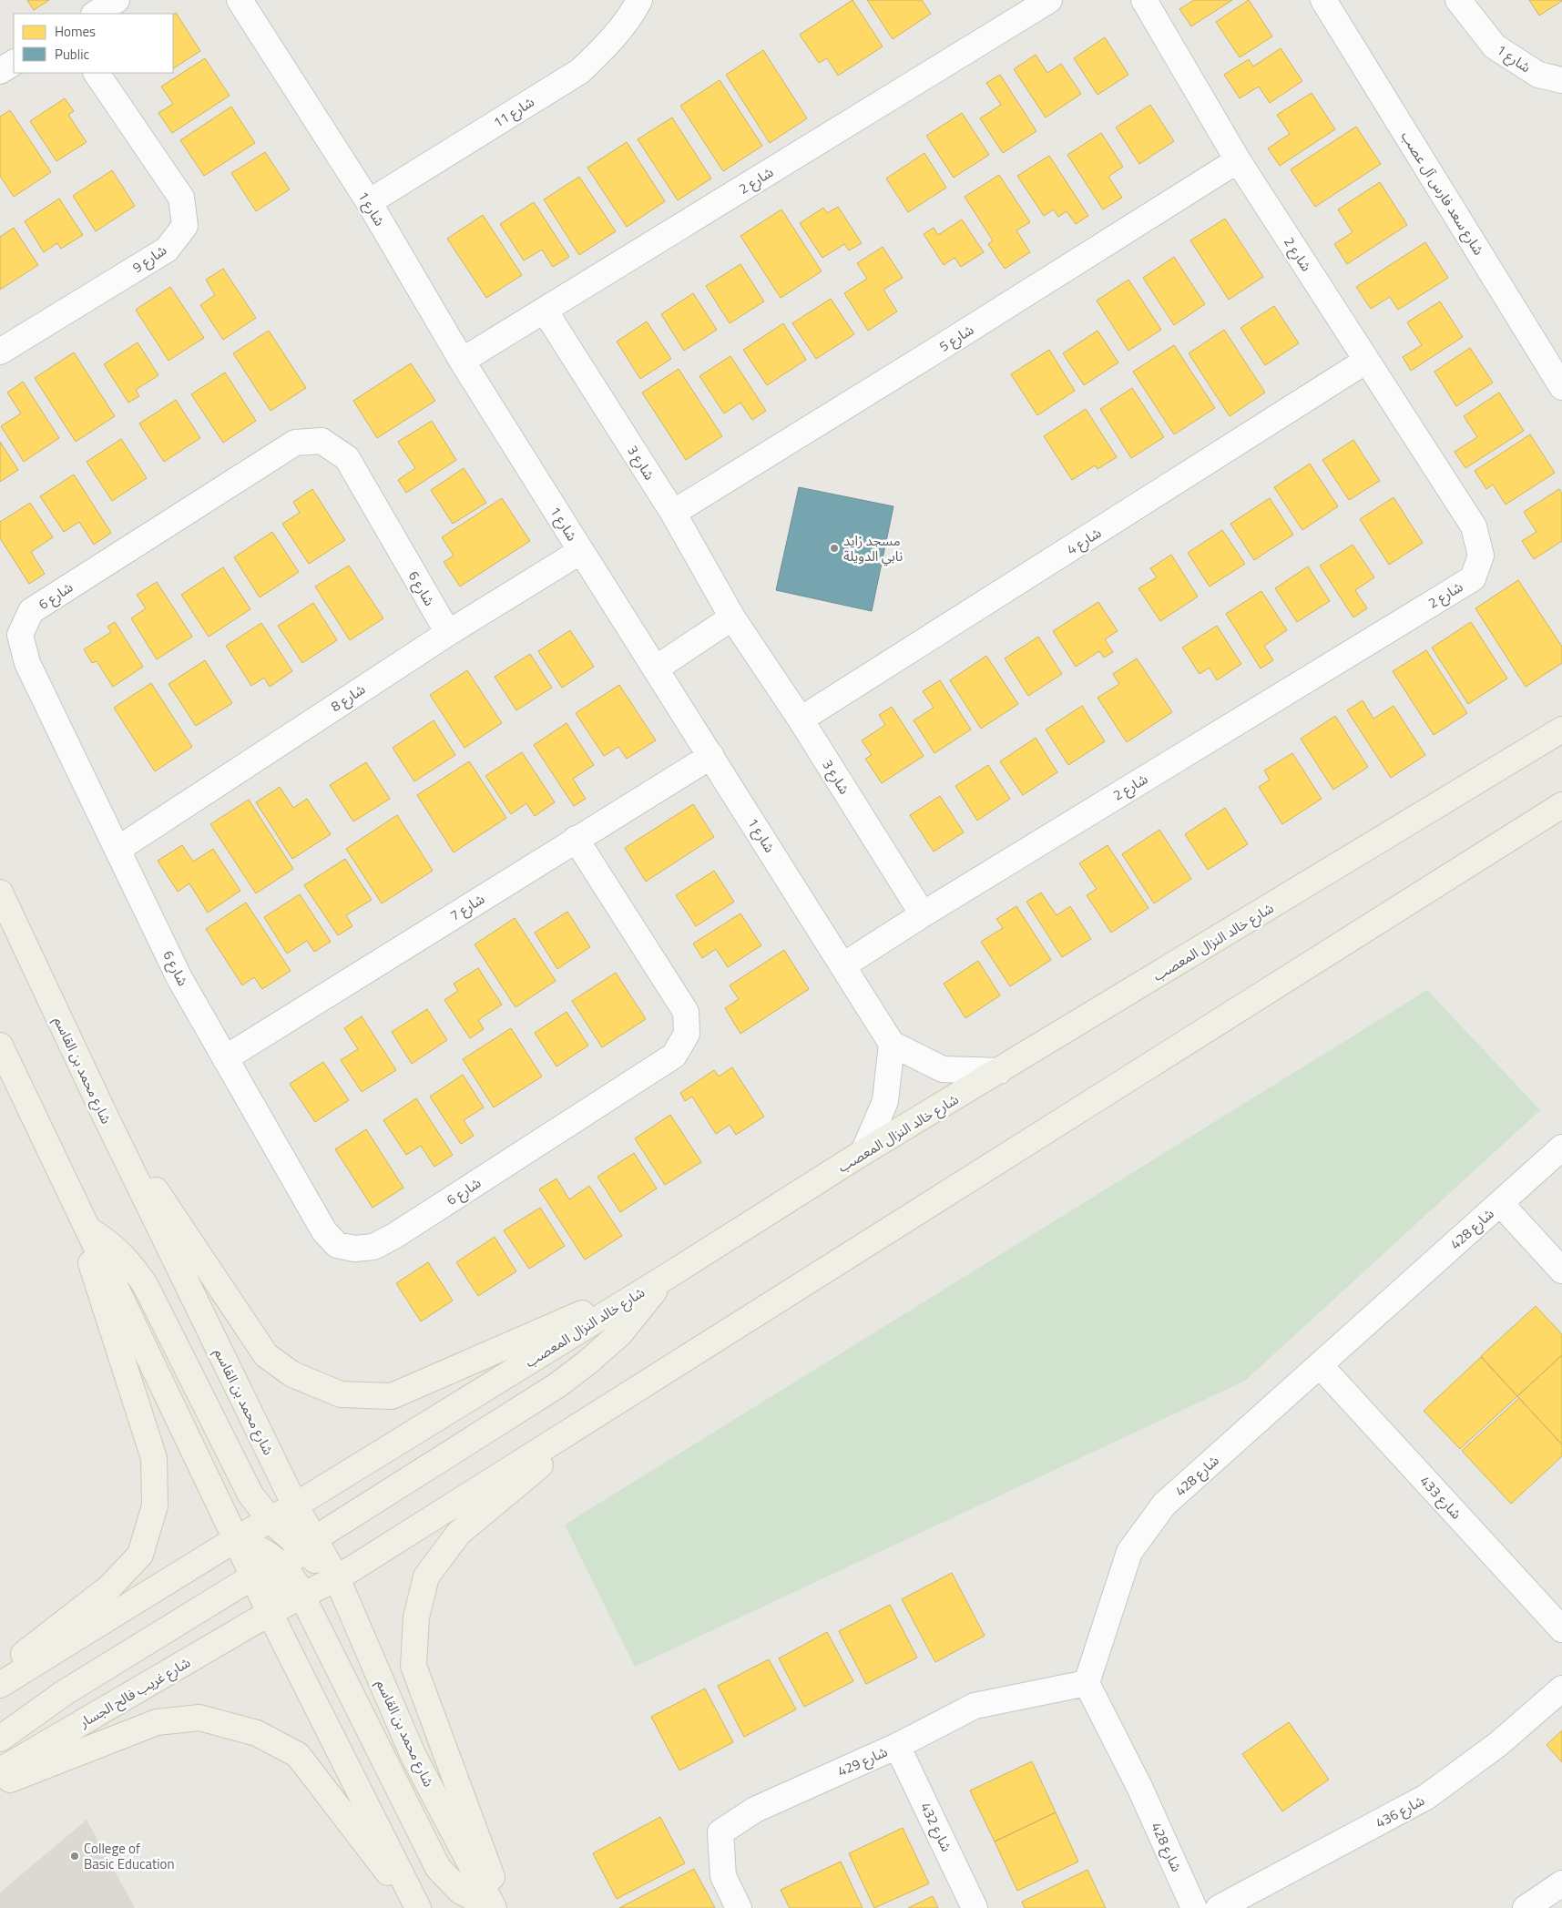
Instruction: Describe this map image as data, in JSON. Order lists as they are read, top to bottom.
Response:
{
  "streets": {
    "main road": ["شارع خالد النزال المعصب", "شارع محمد بن القاسم", "شارع غريب فالح الجسار"],
    "street": [
      "شارع 1",
      "شارع 11",
      "شارع 2",
      "شارع سعد فارس آل عصب",
      "شارع 9",
      "شارع 5",
      "شارع 3",
      "شارع 4",
      "شارع 6",
      "شارع 8",
      "شارع 7",
      "شارع 428",
      "شارع 433",
      "شارع 429",
      "شارع 436",
      "شارع 432"
    ]
  },
  "crossings": [
    ["شارع 1", "شارع 11"],
    ["شارع 1", "شارع 2"],
    ["شارع 1", "شارع 8"],
    ["شارع 1", "شارع 7"],
    ["شارع 2", "شارع 5"],
    ["شارع 2", "شارع 3"],
    ["شارع 2", "شارع 4"],
    ["شارع 5", "شارع 3"],
    ["شارع 3", "شارع 4"],
    ["شارع 6", "شارع 8"],
    ["شارع 6", "شارع 7"],
    ["شارع خالد النزال المعصب", "شارع محمد بن القاسم"],
    ["شارع 428", "شارع 433"],
    ["شارع 428", "شارع 429"],
    ["شارع 429", "شارع 432"]
  ],
  "places": ["مسجد زايد نابي الدويلة", "College of Basic Education"],
  "legend": ["Homes", "Public"]
}
